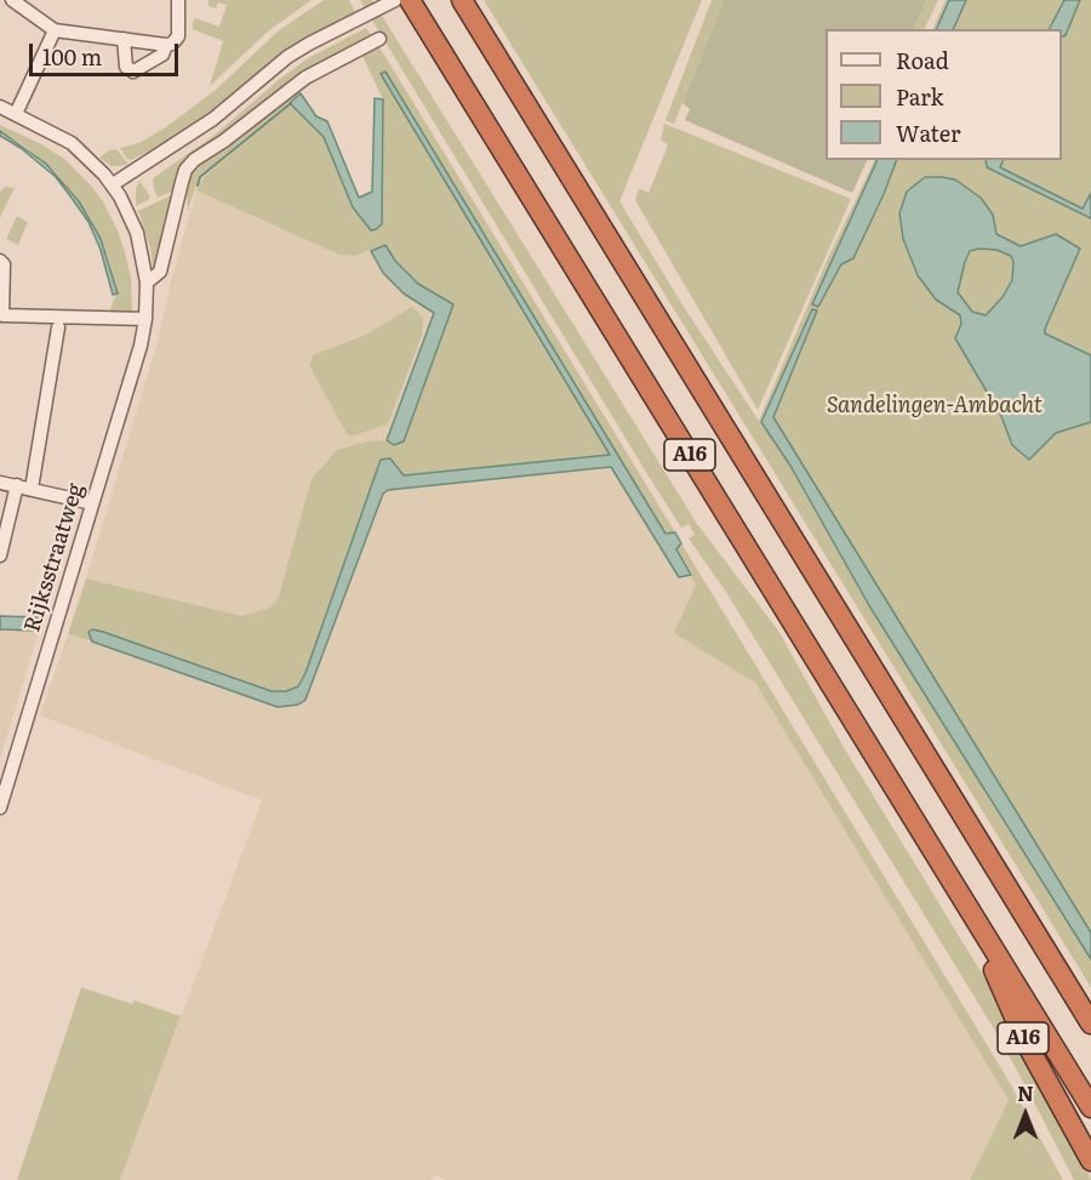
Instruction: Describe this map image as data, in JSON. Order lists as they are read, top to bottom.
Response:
{
  "streets": {
    "highway": ["A16"],
    "street": ["Rijksstraatweg"]
  },
  "parks": ["Sandelingen-Ambacht"],
  "legend": ["Road", "Park", "Water"],
  "scale_bar": "100 m",
  "north": "top"
}
